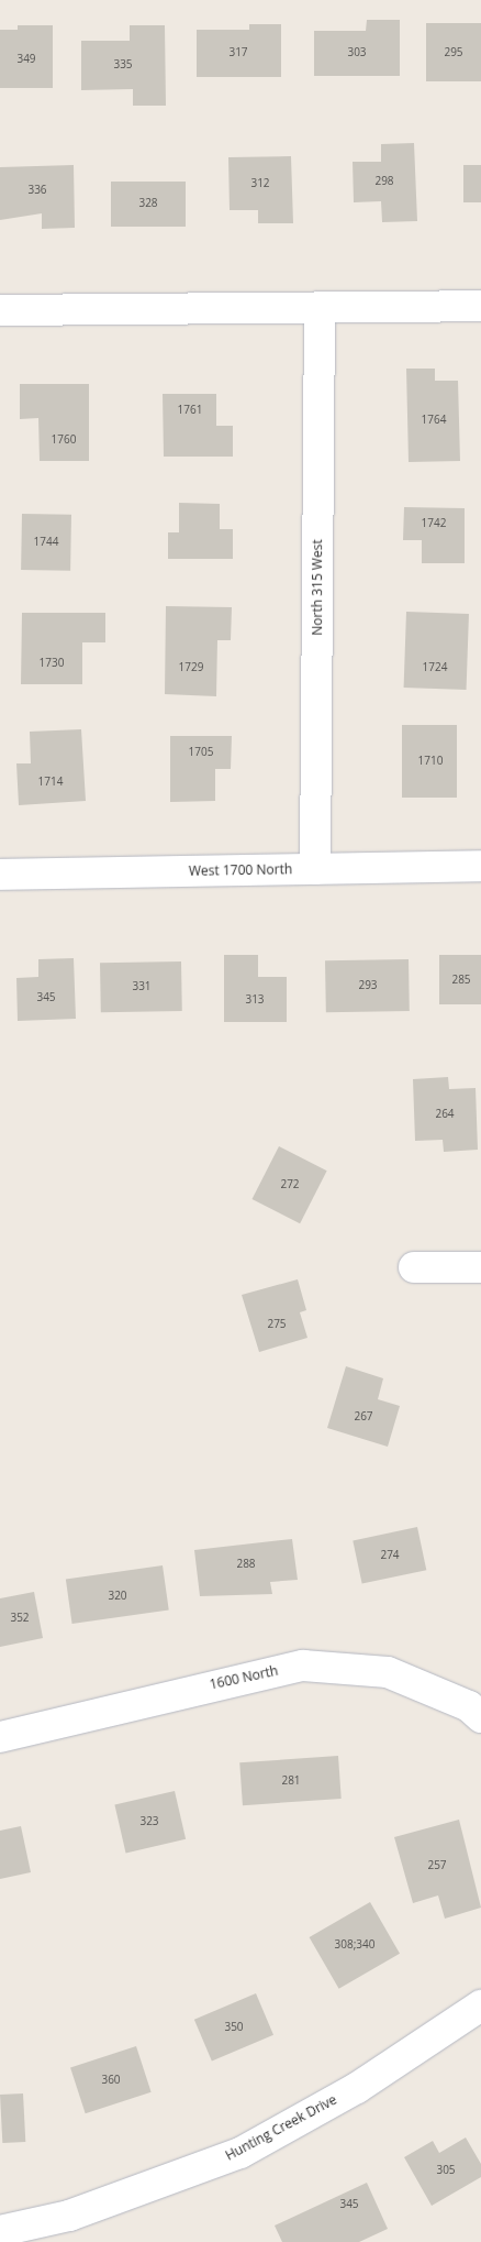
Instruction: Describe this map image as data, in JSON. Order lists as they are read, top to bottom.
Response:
{
  "streets": {
    "street": [
      "North 315 West",
      "West 1700 North",
      "1600 North",
      "Hunting Creek Drive"
    ]
  },
  "crossings": [
    ["North 315 West", "West 1700 North"]
  ],
  "house_numbers": [
    "317",
    "303",
    "295",
    "349",
    "335",
    "298",
    "312",
    "336",
    "328",
    "1761",
    "1764",
    "1760",
    "1742",
    "1744",
    "1730",
    "1729",
    "1724",
    "1705",
    "1710",
    "1714",
    "285",
    "293",
    "331",
    "345",
    "313",
    "264",
    "272",
    "275",
    "267",
    "274",
    "288",
    "320",
    "352",
    "281",
    "323",
    "257",
    "308;340",
    "350",
    "360",
    "305",
    "345"
  ]
}
